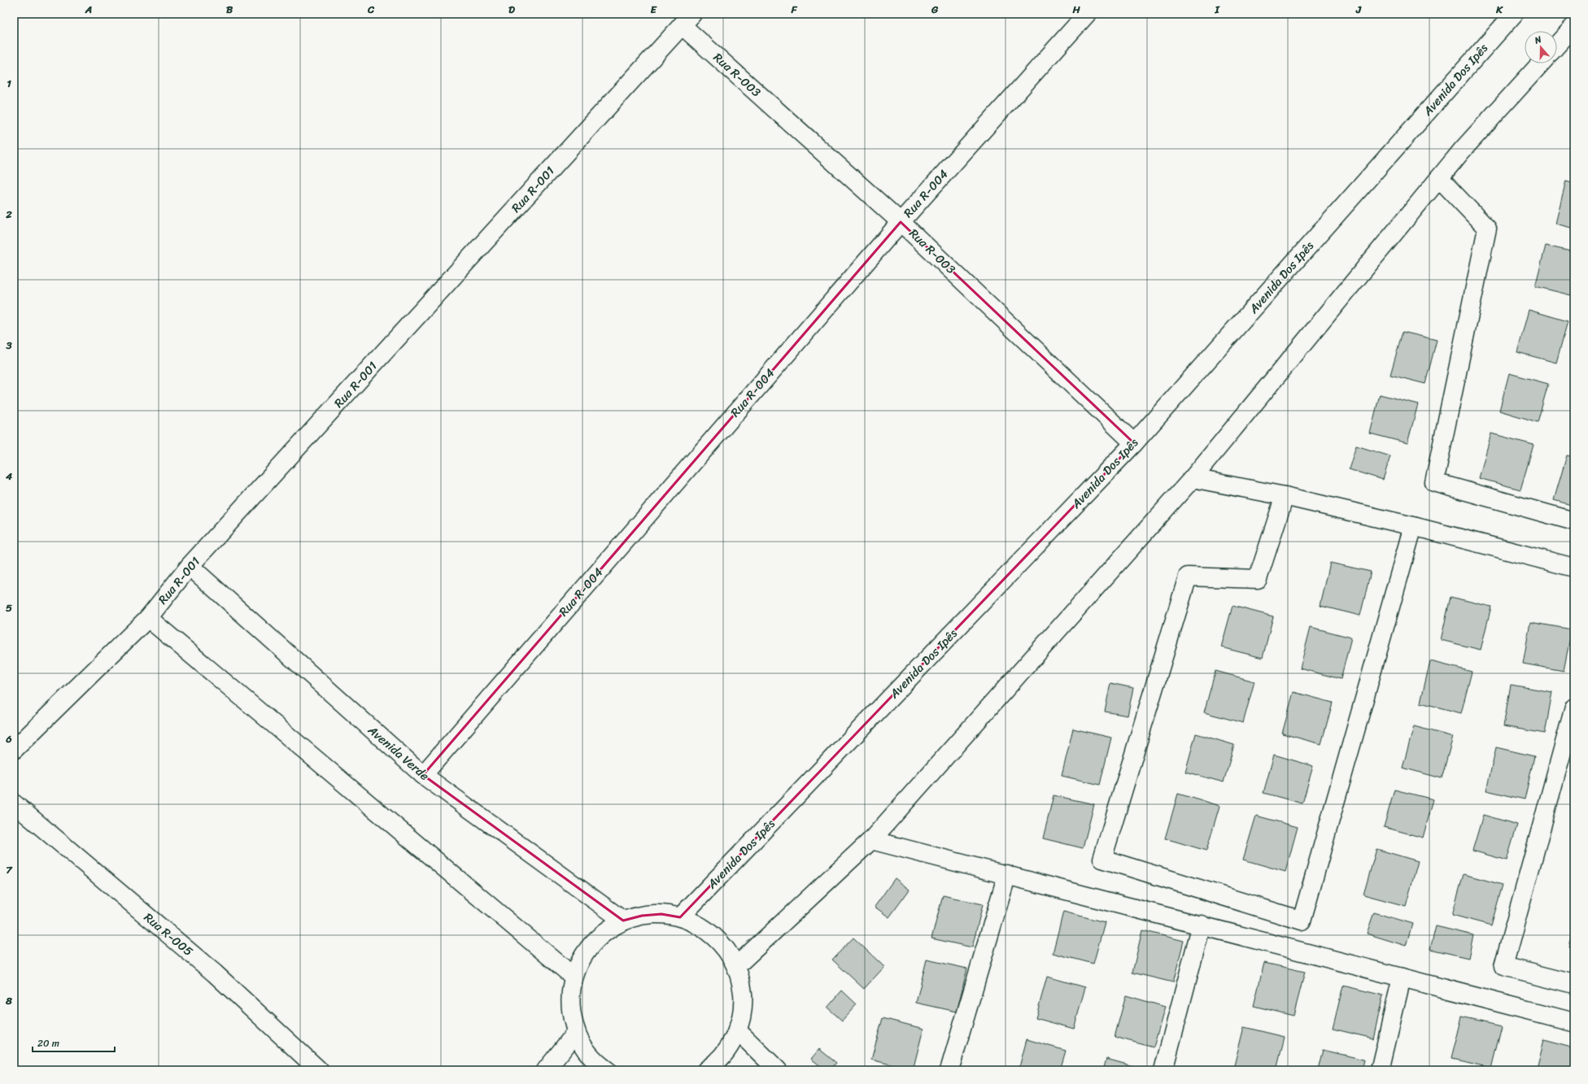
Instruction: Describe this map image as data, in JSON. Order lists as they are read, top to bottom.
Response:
{
  "streets": {
    "street": [
      "Rua R-003",
      "Avenida Dos Ipês",
      "Rua R-001",
      "Rua R-004",
      "Avenida Verde",
      "Rua R-005"
    ]
  },
  "crossings": [
    ["Rua R-003", "Avenida Dos Ipês"],
    ["Rua R-003", "Rua R-001"],
    ["Rua R-003", "Rua R-004"],
    ["Rua R-001", "Avenida Verde"],
    ["Rua R-004", "Avenida Verde"]
  ],
  "scale_bar": "20 m",
  "north": "top",
  "grid": {
    "columns": [
      "A",
      "B",
      "C",
      "D",
      "E",
      "F",
      "G",
      "H",
      "I",
      "J",
      "K"
    ],
    "rows": [
      "1",
      "2",
      "3",
      "4",
      "5",
      "6",
      "7",
      "8"
    ]
  }
}
